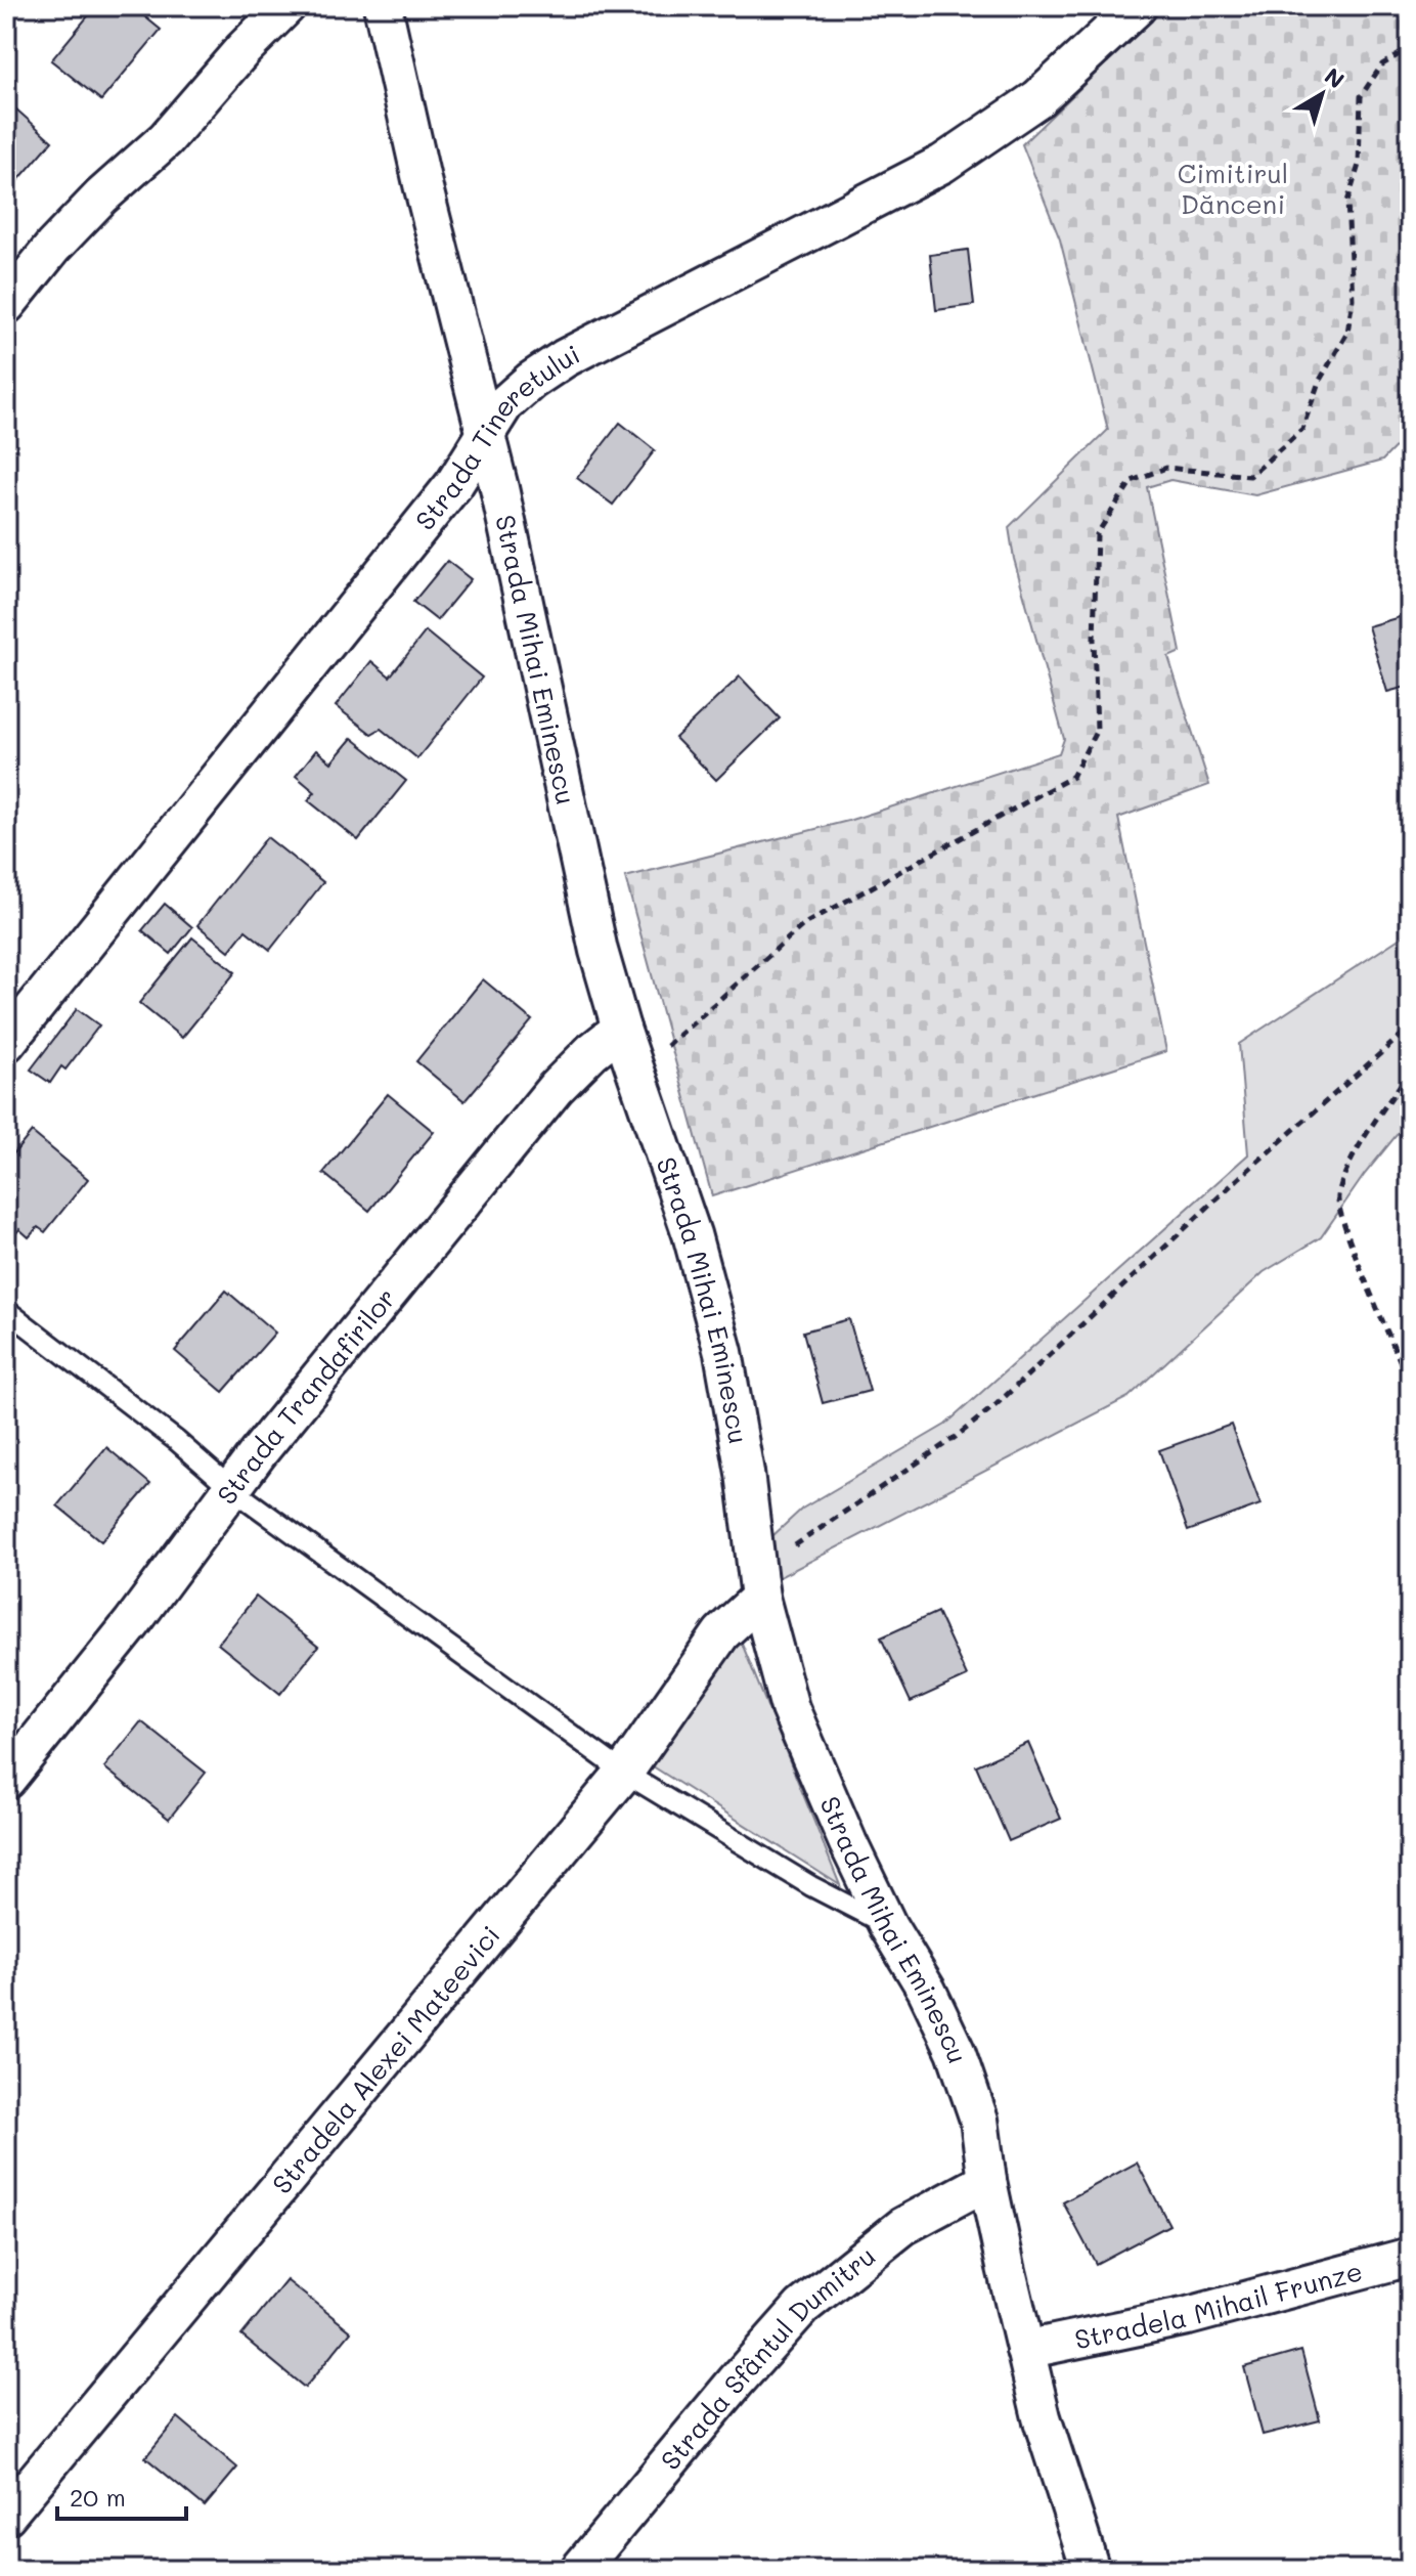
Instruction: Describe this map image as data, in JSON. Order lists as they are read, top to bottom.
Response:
{
  "streets": {
    "street": [
      "Strada Tineretului",
      "Strada Mihai Eminescu",
      "Strada Trandafirilor",
      "Stradela Alexei Mateevici",
      "Stradela Mihail Frunze",
      "Strada Sfântul Dumitru"
    ]
  },
  "crossings": [
    ["Strada Tineretului", "Strada Mihai Eminescu"],
    ["Strada Mihai Eminescu", "Strada Trandafirilor"],
    ["Strada Mihai Eminescu", "Stradela Alexei Mateevici"],
    ["Strada Mihai Eminescu", "Stradela Mihail Frunze"],
    ["Strada Mihai Eminescu", "Strada Sfântul Dumitru"]
  ],
  "parks": ["Cimitirul Dănceni"],
  "scale_bar": "20 m",
  "north": "top right"
}
